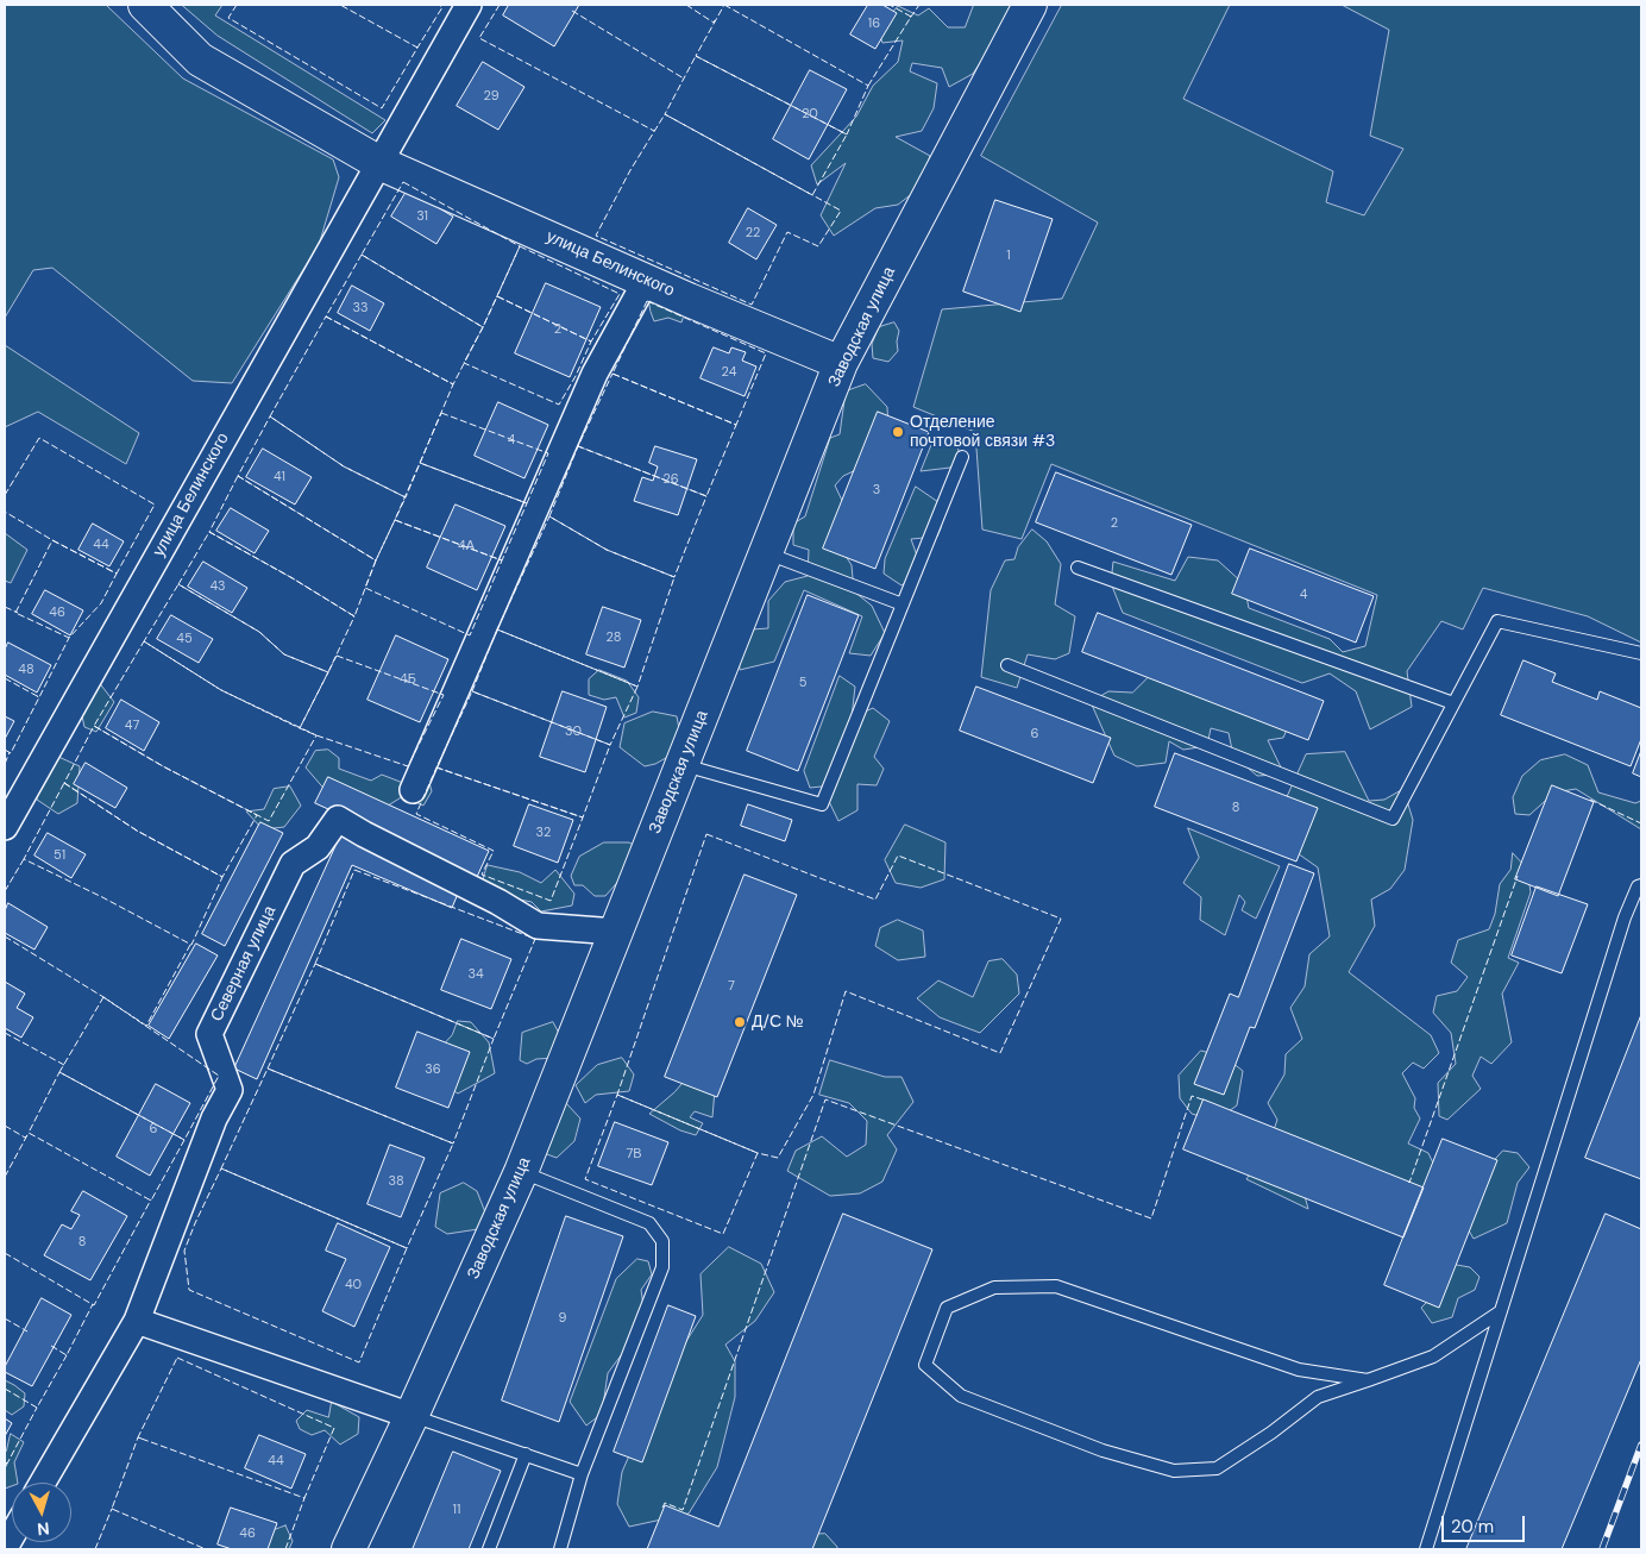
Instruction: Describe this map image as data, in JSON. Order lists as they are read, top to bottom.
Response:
{
  "streets": {
    "street": ["улица Белинского", "Заводская улица", "Северная улица"]
  },
  "crossings": [
    ["улица Белинского", "Заводская улица"],
    ["Заводская улица", "Северная улица"]
  ],
  "places": ["Отделение почтовой связи #3", "Д/С №"],
  "house_numbers": [
    "16",
    "29",
    "20",
    "31",
    "22",
    "1",
    "33",
    "2",
    "24",
    "4",
    "41",
    "26",
    "3",
    "2",
    "44",
    "4А",
    "43",
    "4",
    "46",
    "28",
    "45",
    "48",
    "4Б",
    "5",
    "47",
    "30",
    "6",
    "8",
    "32",
    "51",
    "34",
    "7",
    "36",
    "6",
    "7В",
    "38",
    "8",
    "40",
    "9",
    "44",
    "11",
    "46"
  ],
  "scale_bar": "20 m",
  "north": "bottom"
}
